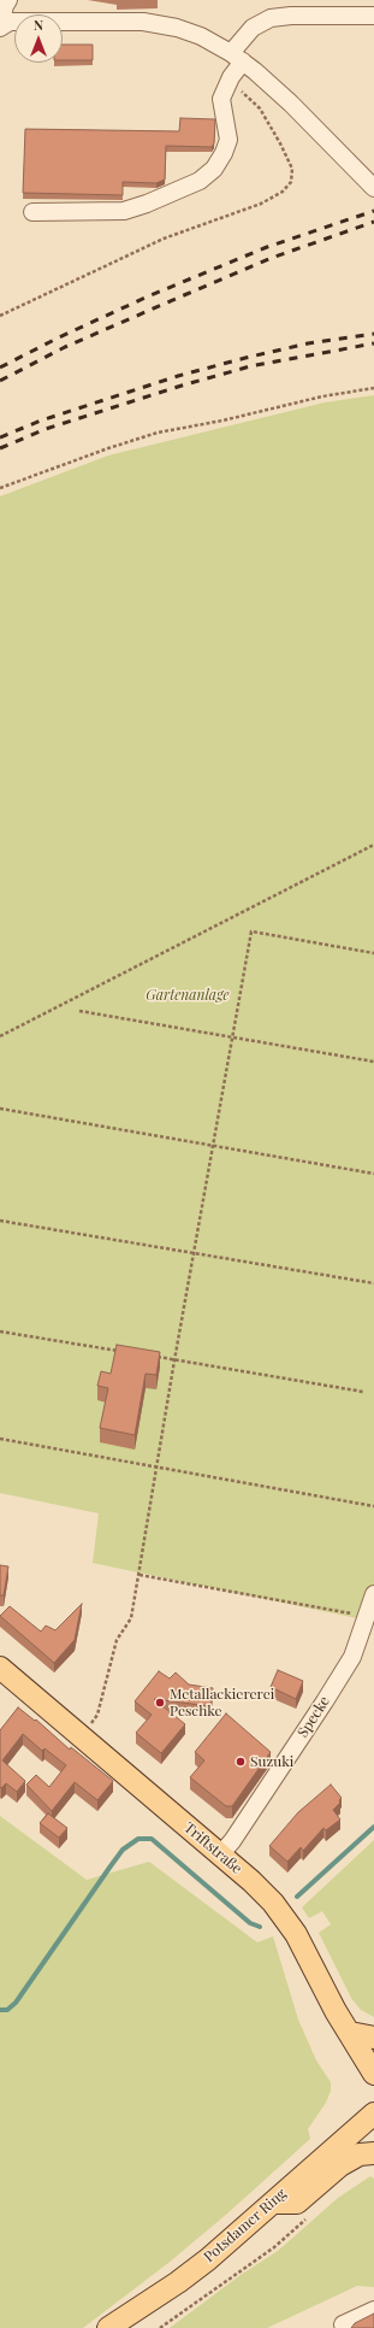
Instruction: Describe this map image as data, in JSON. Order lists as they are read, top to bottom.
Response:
{
  "streets": {
    "main road": ["Triftstraße", "Potsdamer Ring"],
    "street": ["Specke"]
  },
  "crossings": [
    ["Specke", "Triftstraße"]
  ],
  "parks": ["Gartenanlage"],
  "places": ["Metallackiererei Peschke", "Suzuki"],
  "north": "top"
}
